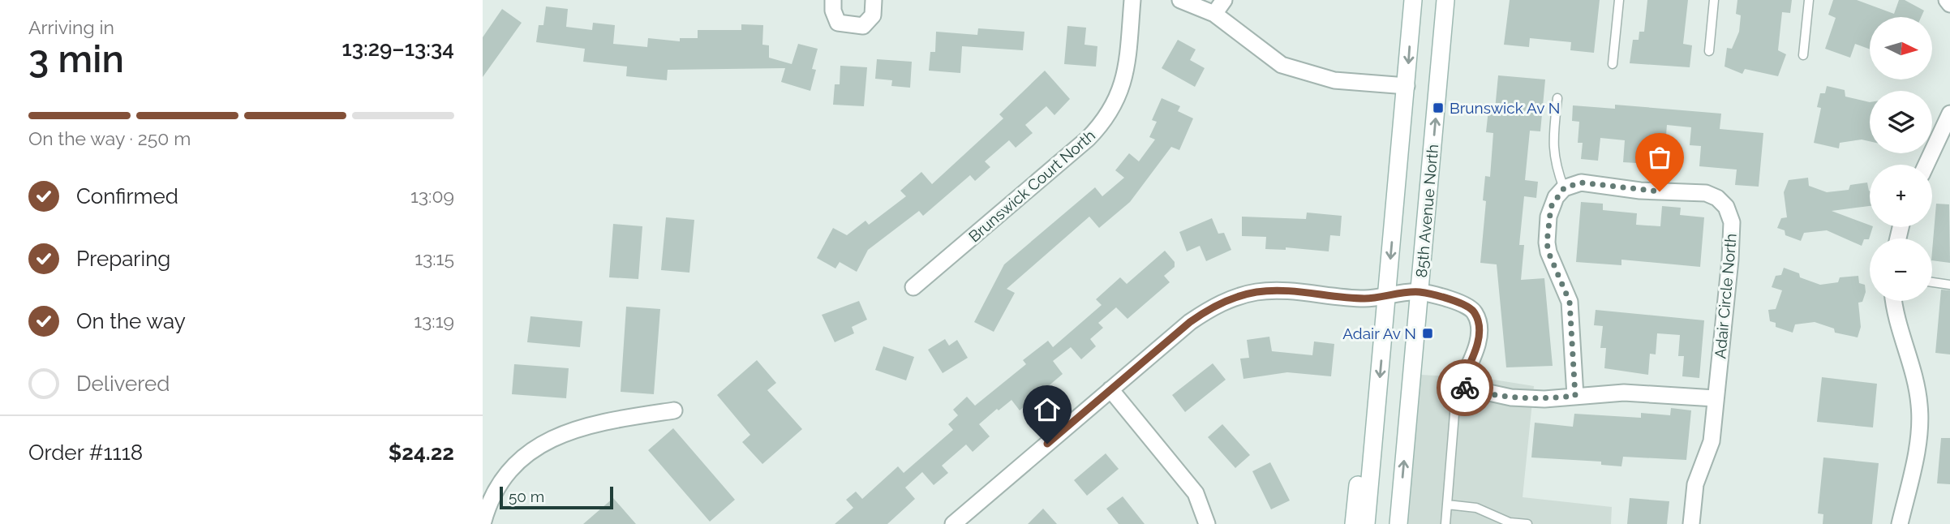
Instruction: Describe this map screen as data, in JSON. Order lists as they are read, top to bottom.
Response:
{
  "streets": {
    "main road": ["85th Avenue North"],
    "street": ["Brunswick Court North", "Adair Circle North"]
  },
  "places": {
    "transit": ["Brunswick Av N", "Adair Av N"]
  },
  "scale_bar": "50 m",
  "north": "right",
  "page": {
    "heading": ["3 min", "Arriving in", "13:29–13:34"],
    "panel": ["Order #1118", "$24.22"],
    "map_buttons": ["+", "−"],
    "bar": "On the way · 250 m",
    "list": [
      ["Confirmed", "13:09"],
      ["Preparing", "13:15"],
      ["On the way", "13:19"],
      "Delivered"
    ],
    "scale": "50 m"
  }
}
